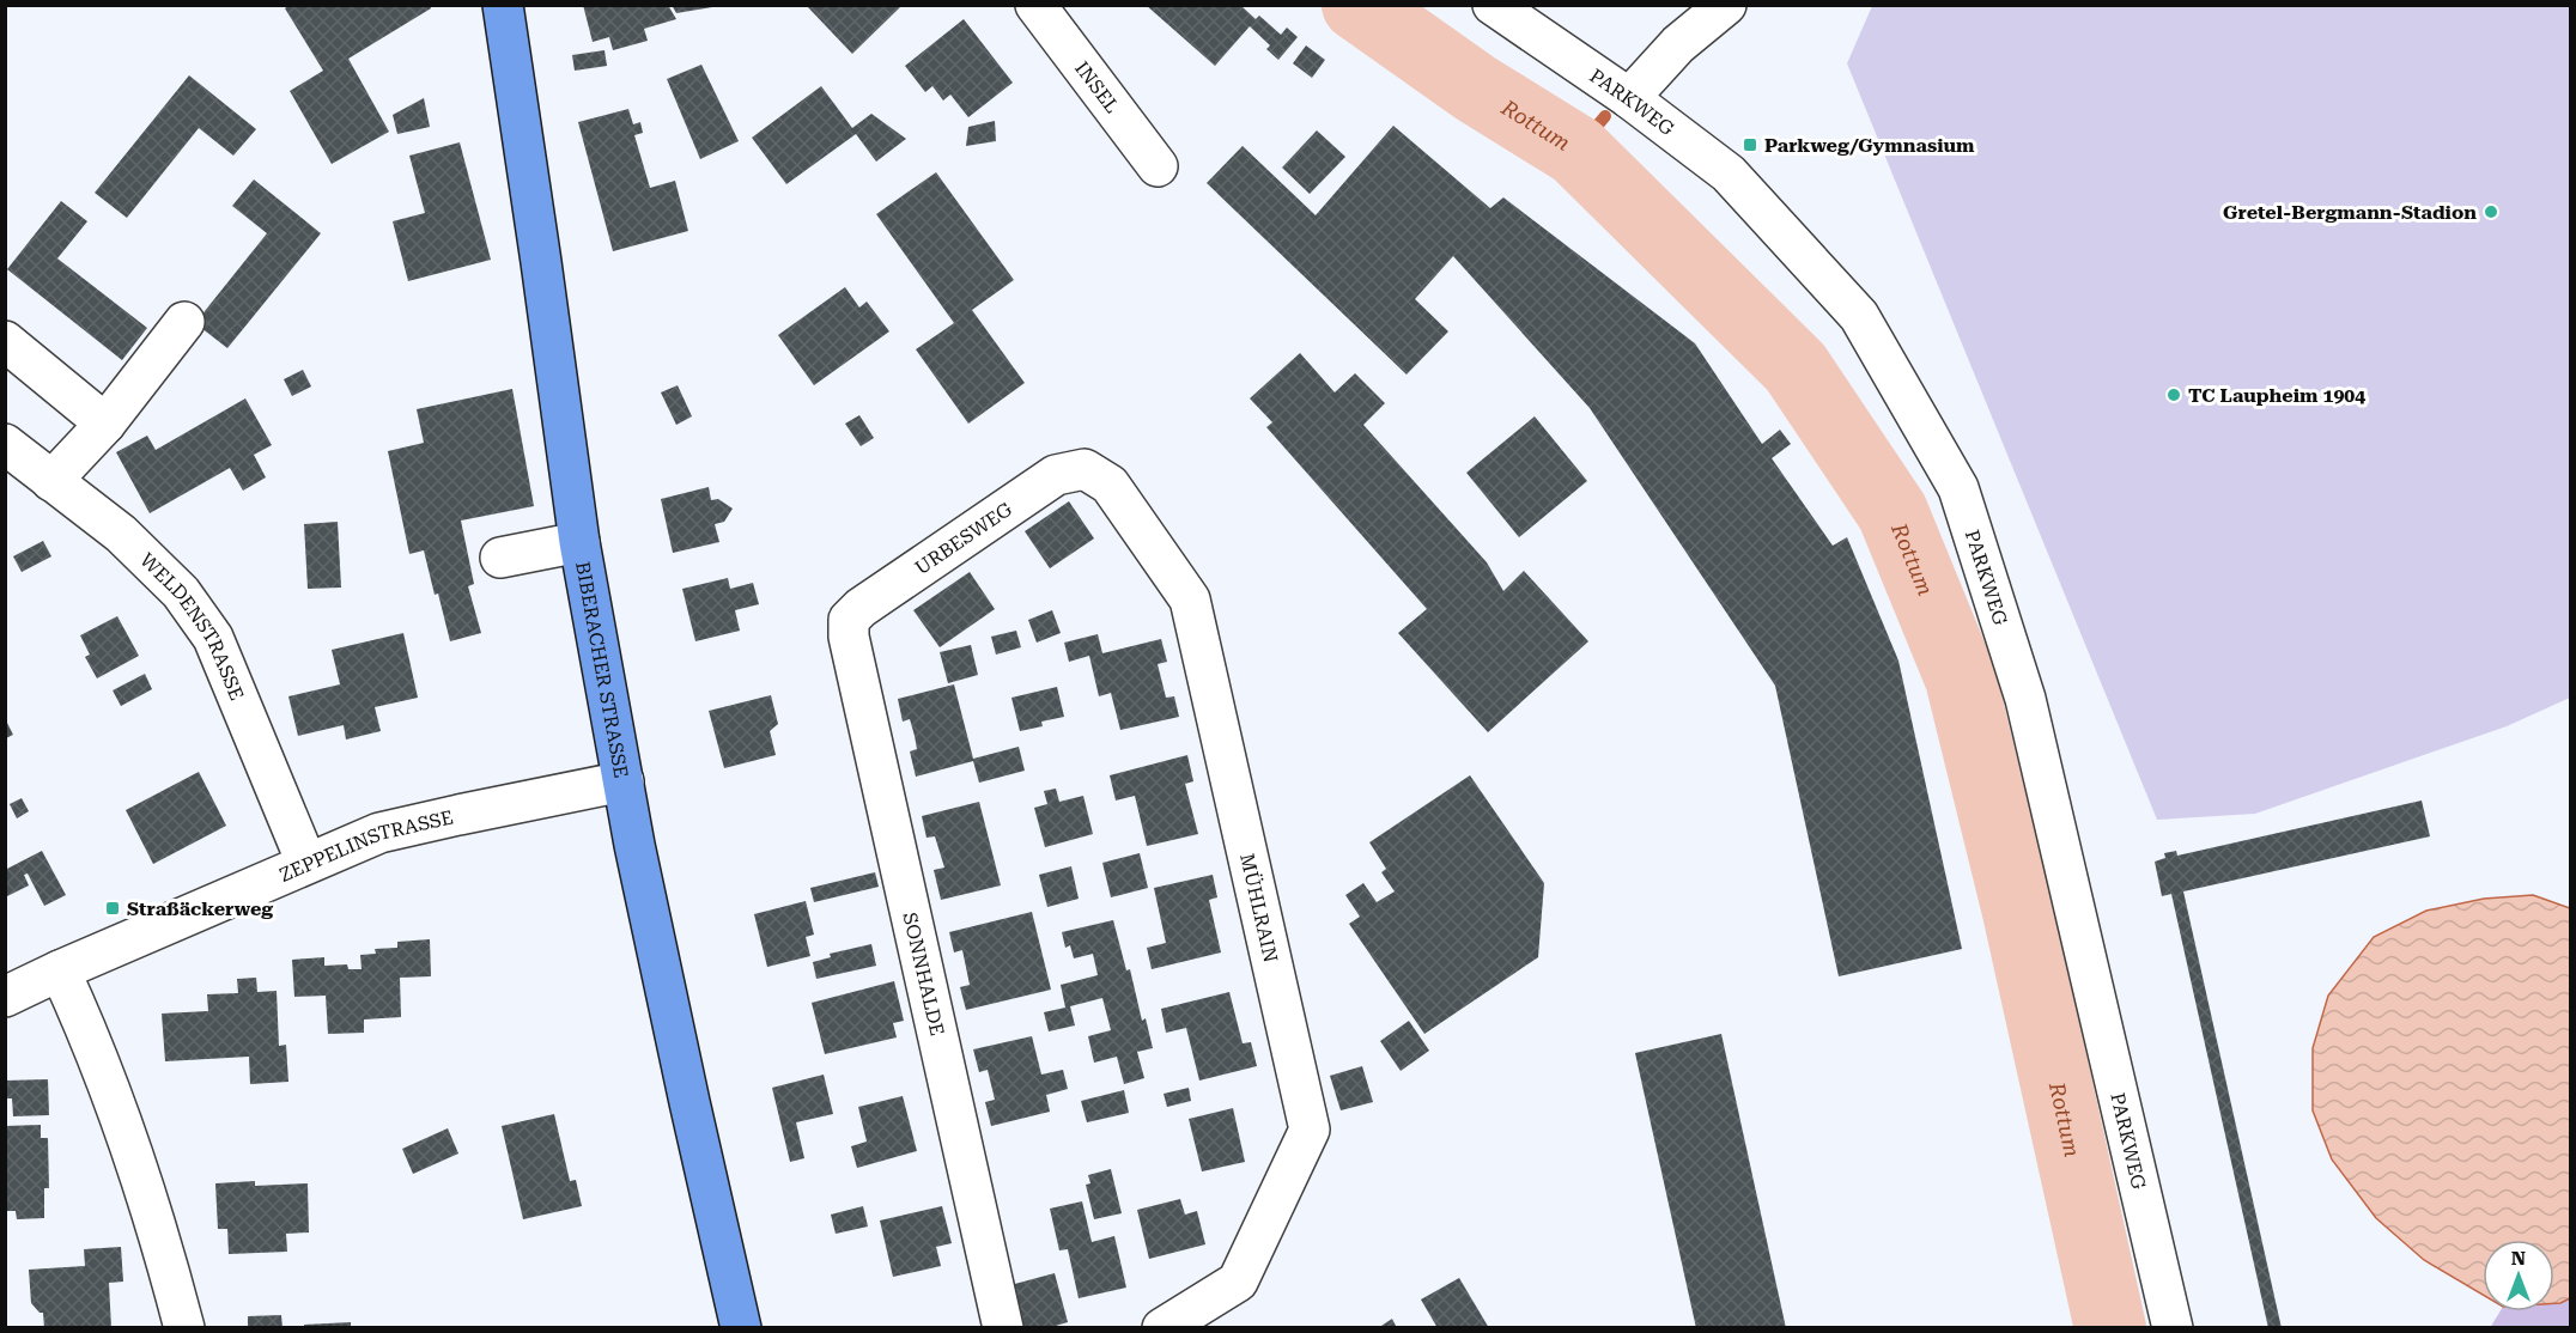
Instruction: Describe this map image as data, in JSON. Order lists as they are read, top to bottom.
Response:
{
  "streets": {
    "main road": ["BIBERACHER STRASSE"],
    "street": [
      "INSEL",
      "PARKWEG",
      "URBESWEG",
      "WELDENSTRASSE",
      "ZEPPELINSTRASSE",
      "MÜHLRAIN",
      "SONNHALDE"
    ]
  },
  "crossings": [
    ["URBESWEG", "MÜHLRAIN"],
    ["URBESWEG", "SONNHALDE"],
    ["WELDENSTRASSE", "ZEPPELINSTRASSE"],
    ["BIBERACHER STRASSE", "ZEPPELINSTRASSE"]
  ],
  "water": ["Rottum"],
  "places": {
    "transit": ["Parkweg/Gymnasium", "Straßäckerweg"],
    "other": ["Gretel-Bergmann-Stadion", "TC Laupheim 1904"]
  },
  "north": "top"
}
